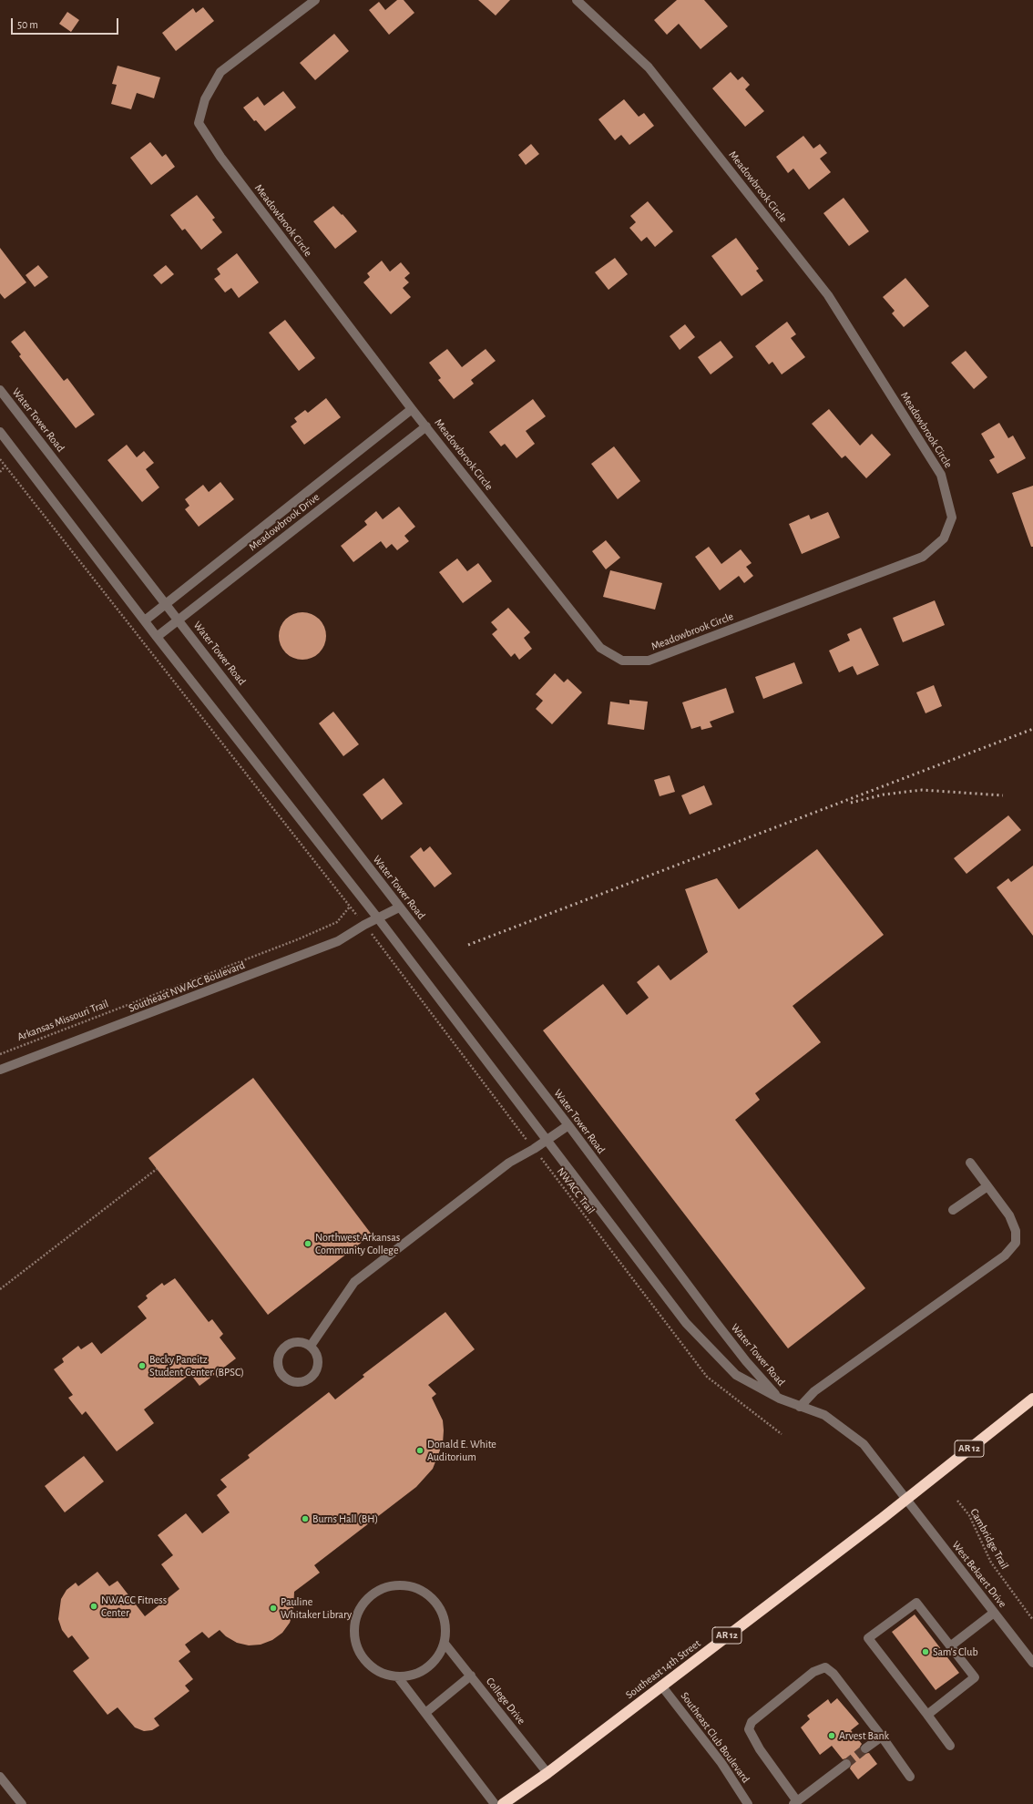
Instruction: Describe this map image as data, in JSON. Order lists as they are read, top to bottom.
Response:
{
  "streets": {
    "highway": ["AR 12", "Southeast 14th Street"],
    "street": [
      "Meadowbrook Circle",
      "Water Tower Road",
      "Meadowbrook Drive",
      "Southeast NWACC Boulevard",
      "West Bekaert Drive",
      "College Drive",
      "Southeast Club Boulevard"
    ],
    "path": ["Arkansas Missouri Trail", "NWACC Trail", "Cambridge Trail"]
  },
  "crossings": [
    ["Meadowbrook Circle", "Meadowbrook Drive"],
    ["Water Tower Road", "Meadowbrook Drive"],
    ["Water Tower Road", "Southeast NWACC Boulevard"],
    ["Water Tower Road", "AR 12"],
    ["Water Tower Road", "West Bekaert Drive"],
    ["Water Tower Road", "Southeast 14th Street"],
    ["AR 12", "West Bekaert Drive"],
    ["AR 12", "Southeast 14th Street"],
    ["West Bekaert Drive", "Southeast 14th Street"],
    ["Southeast 14th Street", "College Drive"],
    ["Southeast 14th Street", "Southeast Club Boulevard"]
  ],
  "places": [
    "Northwest Arkansas Community College",
    "Becky Paneitz Student Center (BPSC)",
    "Donald E. White Auditorium",
    "Burns Hall (BH)",
    "NWACC Fitness Center",
    "Pauline Whitaker Library",
    "Sam's Club",
    "Arvest Bank"
  ],
  "scale_bar": "50 m"
}
